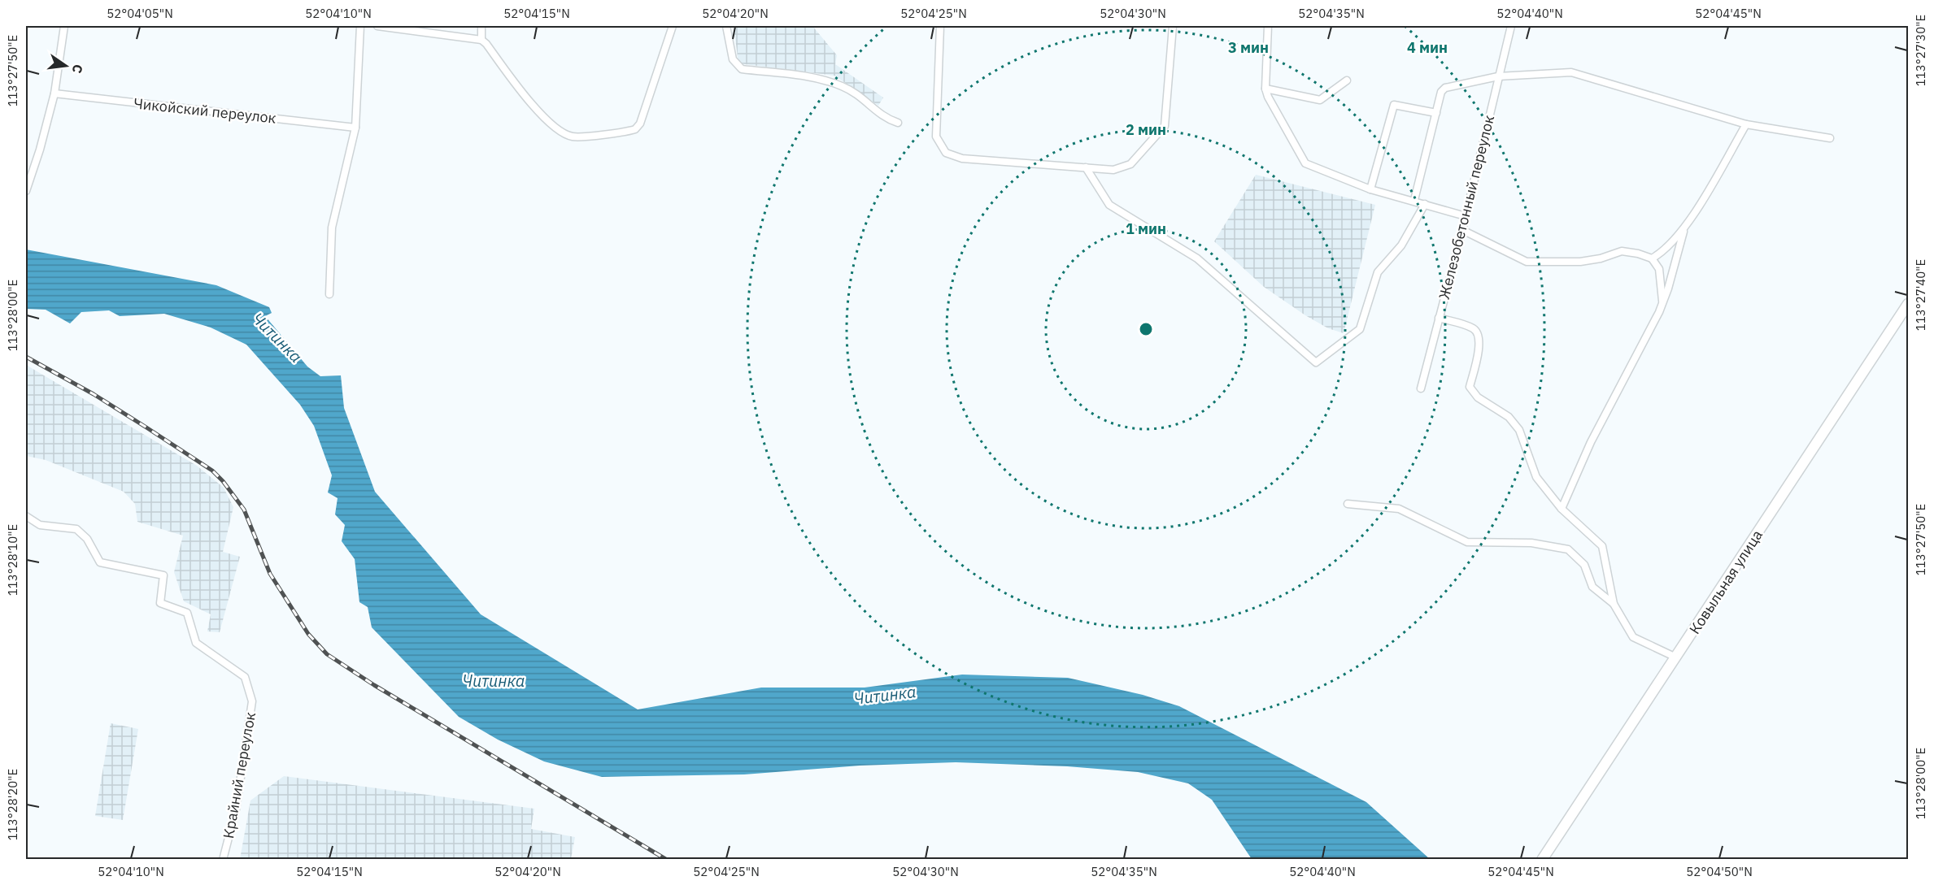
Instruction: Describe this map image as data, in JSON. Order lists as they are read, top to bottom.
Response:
{
  "streets": {
    "main road": ["Ковыльная улица"],
    "street": ["Чикойский переулок", "Железобетонный переулок", "Крайний переулок"]
  },
  "water": ["Читинка"],
  "north": "right",
  "coordinates": [
    "52°04'05\"N",
    "52°04'10\"N",
    "52°04'15\"N",
    "52°04'20\"N",
    "52°04'25\"N",
    "52°04'30\"N",
    "52°04'35\"N",
    "52°04'40\"N",
    "52°04'45\"N",
    "113°27'30\"E",
    "113°27'50\"E",
    "113°27'40\"E",
    "113°28'00\"E",
    "113°28'10\"E",
    "113°28'20\"E",
    "52°04'50\"N"
  ],
  "rings": [
    "4 мин",
    "3 мин",
    "2 мин",
    "1 мин"
  ]
}
